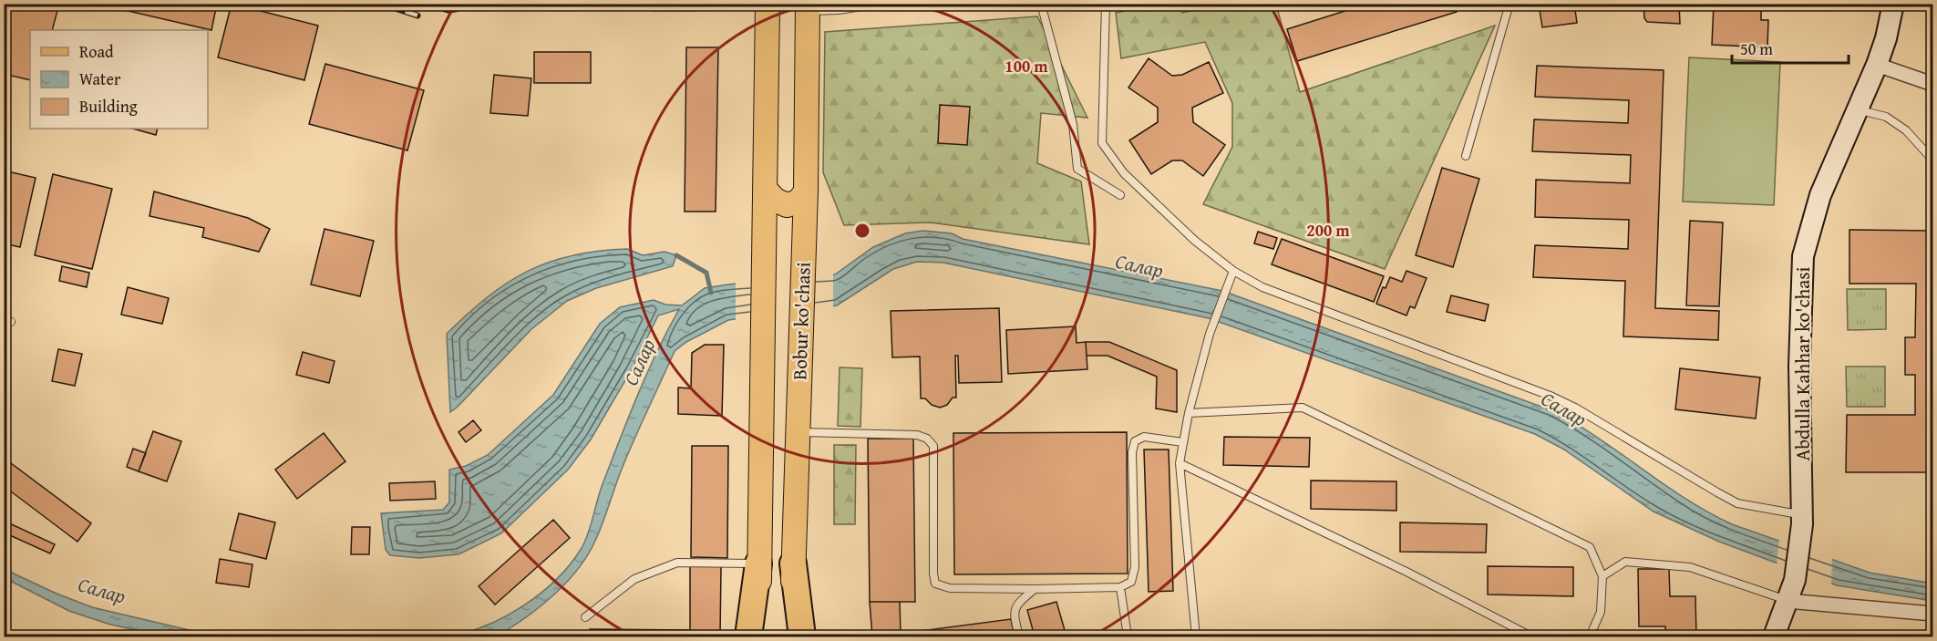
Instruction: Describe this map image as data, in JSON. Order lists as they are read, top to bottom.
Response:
{
  "streets": {
    "main road": ["Bobur ko'chasi"],
    "street": ["Abdulla Kahhar ko'chasi"]
  },
  "water": ["Салар"],
  "legend": ["Road", "Water", "Building"],
  "scale_bar": "50 m",
  "rings": ["100 m", "200 m"]
}
